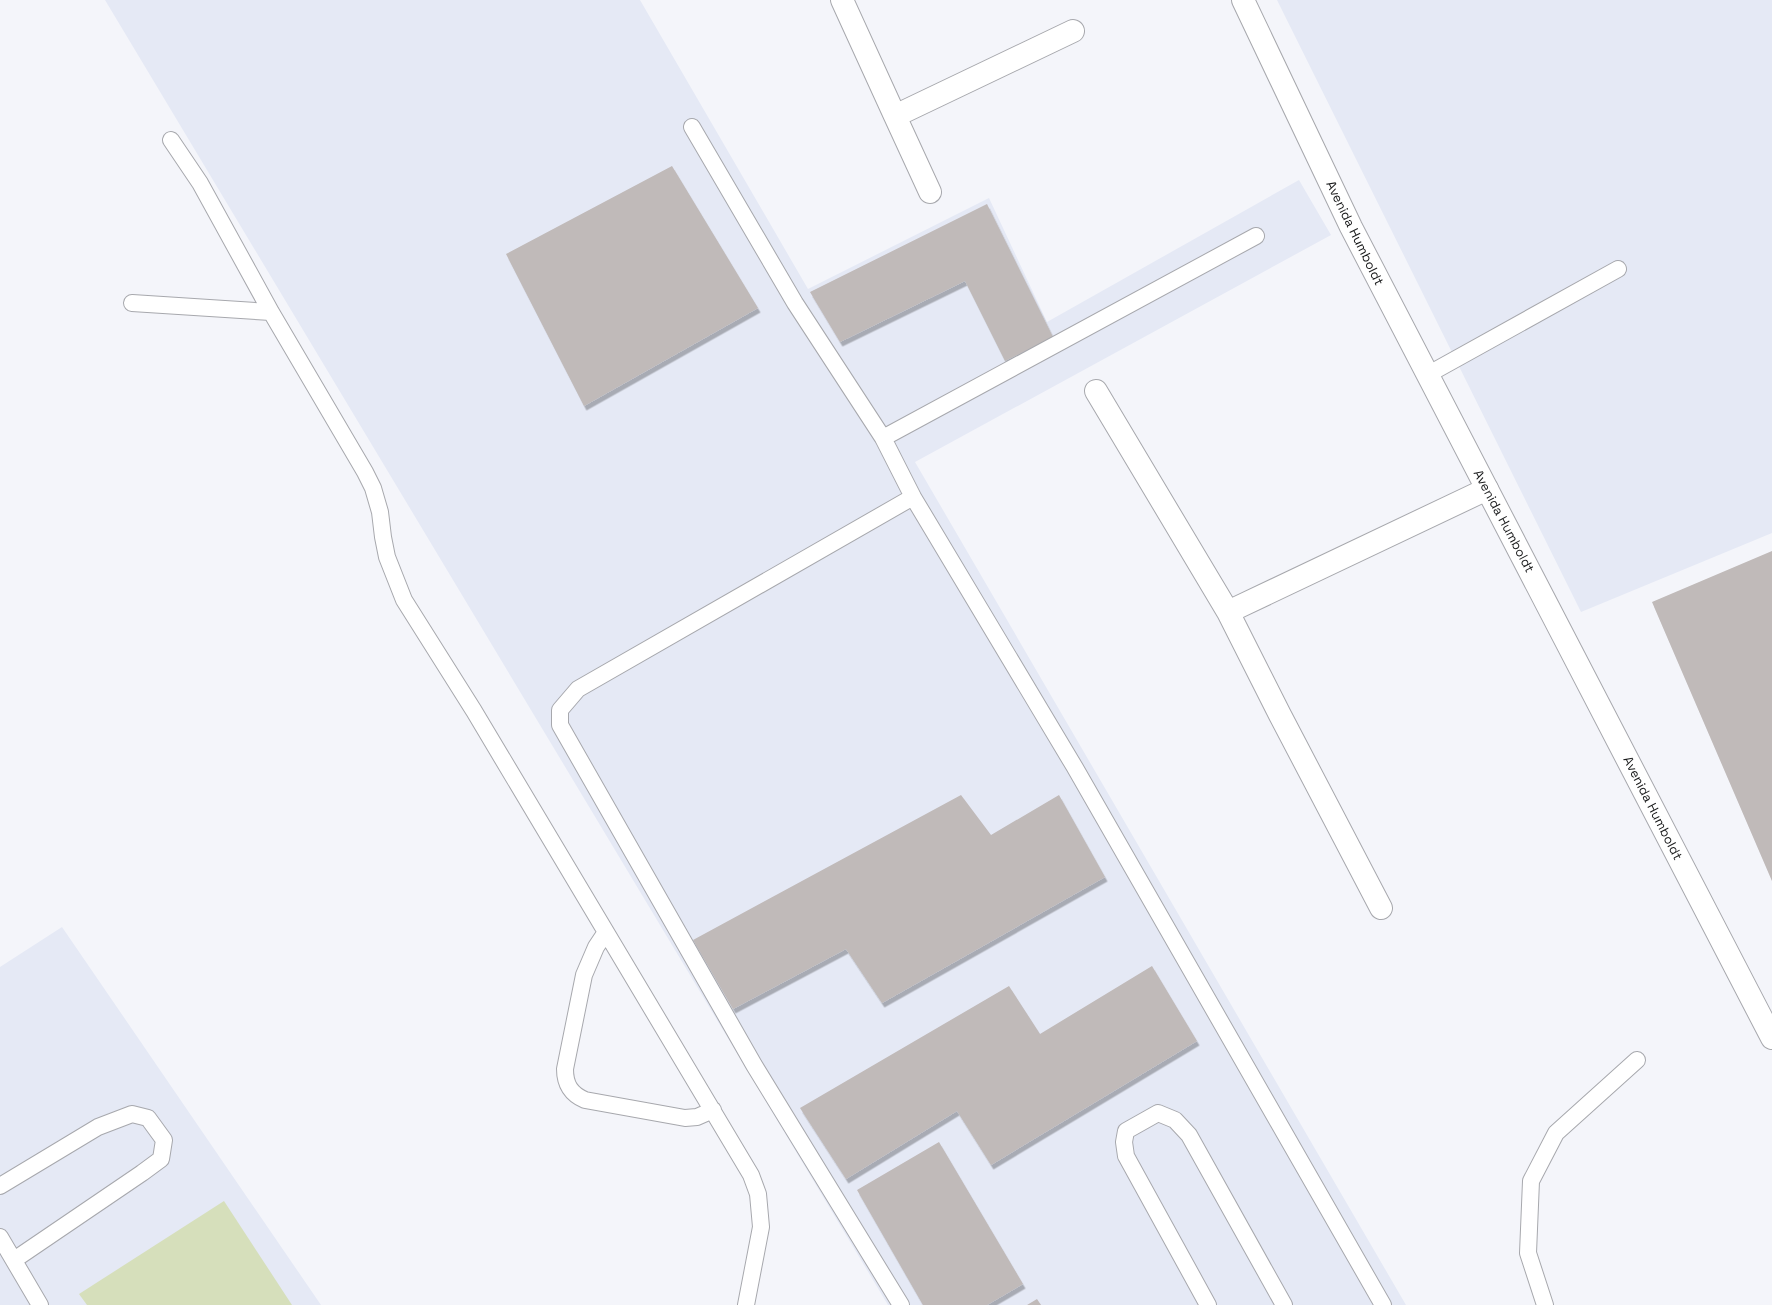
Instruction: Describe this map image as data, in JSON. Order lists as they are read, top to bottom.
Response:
{
  "streets": {
    "street": ["Avenida Humboldt"]
  }
}
